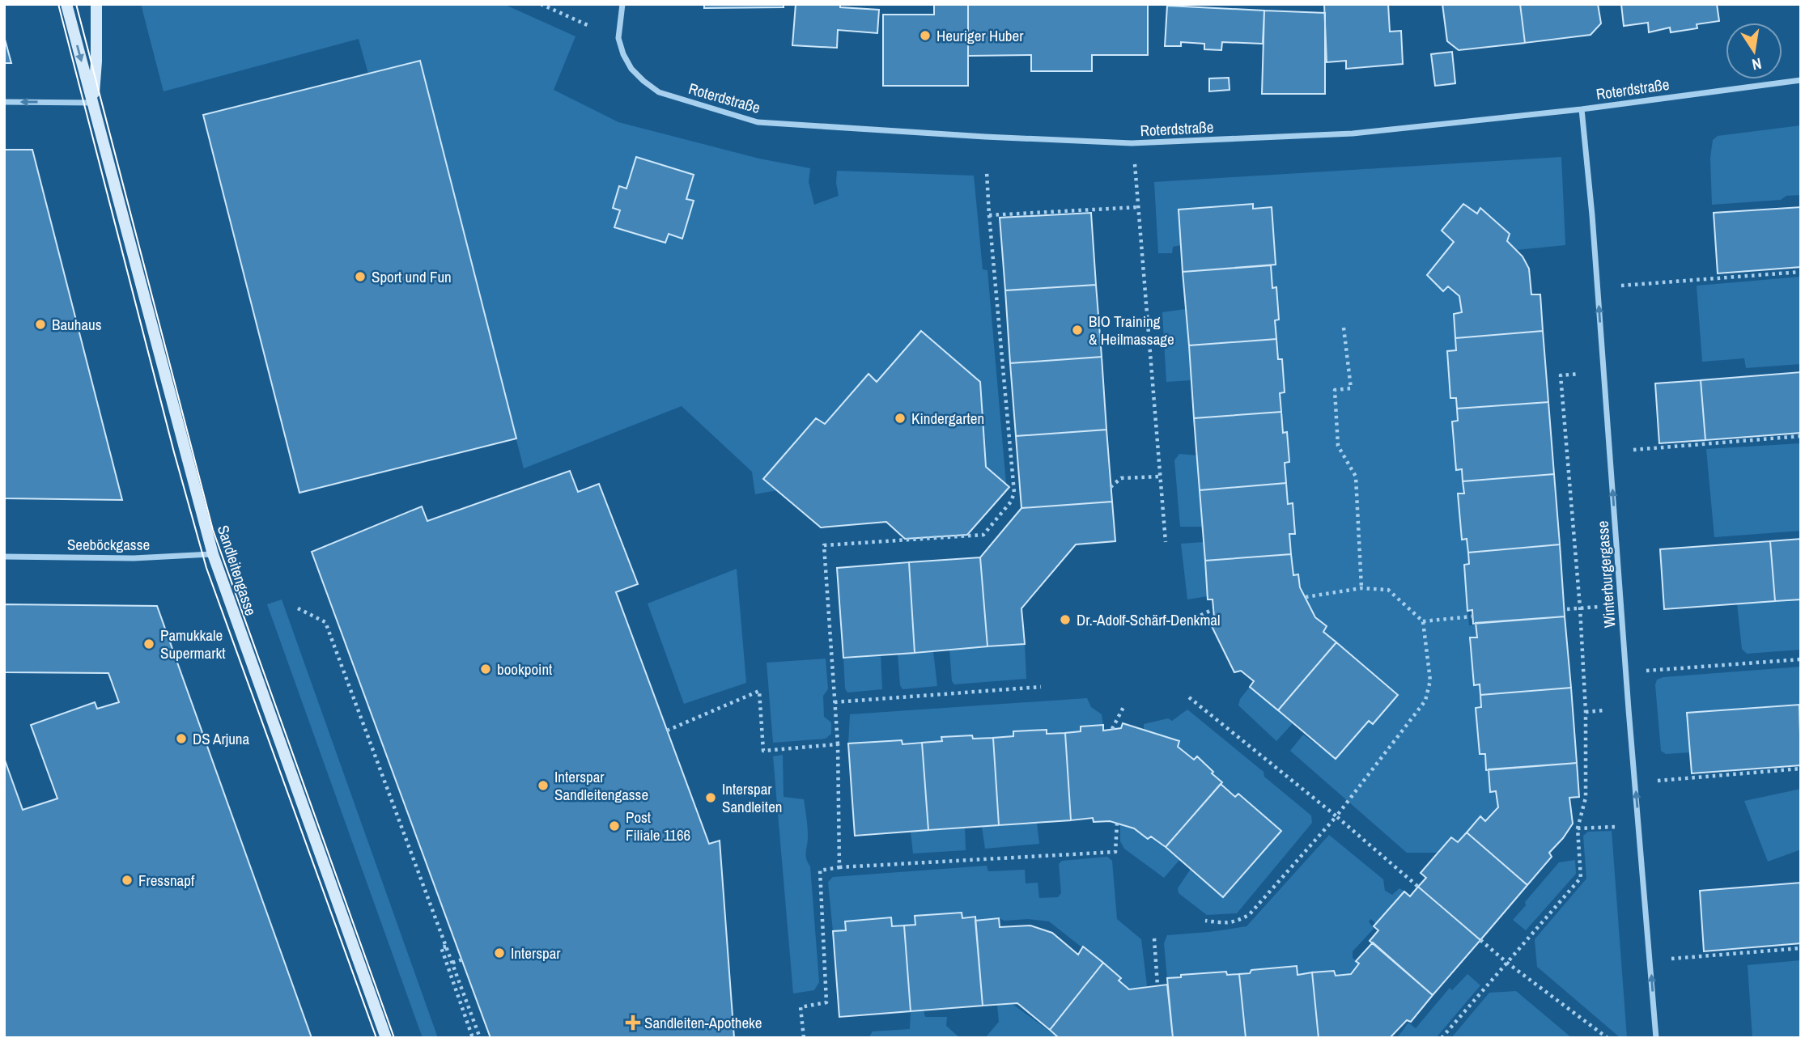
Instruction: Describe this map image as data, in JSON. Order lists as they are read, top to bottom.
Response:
{
  "streets": {
    "main road": ["Sandleitengasse"],
    "street": ["Roterdstraße", "Seeböckgasse", "Winterburgergasse"]
  },
  "crossings": [
    ["Roterdstraße", "Winterburgergasse"],
    ["Seeböckgasse", "Sandleitengasse"]
  ],
  "one_way": ["Winterburgergasse"],
  "places": {
    "other": [
      "Heuriger Huber",
      "Sport und Fun",
      "Bauhaus",
      "BIO Training & Heilmassage",
      "Kindergarten",
      "Dr.-Adolf-Schärf-Denkmal",
      "Pamukkale Supermarkt",
      "bookpoint",
      "DS Arjuna",
      "Interspar Sandleitengasse",
      "Interspar Sandleiten",
      "Post Filiale 1166",
      "Fressnapf",
      "Interspar"
    ],
    "health": ["Sandleiten-Apotheke"]
  },
  "north": "bottom"
}
